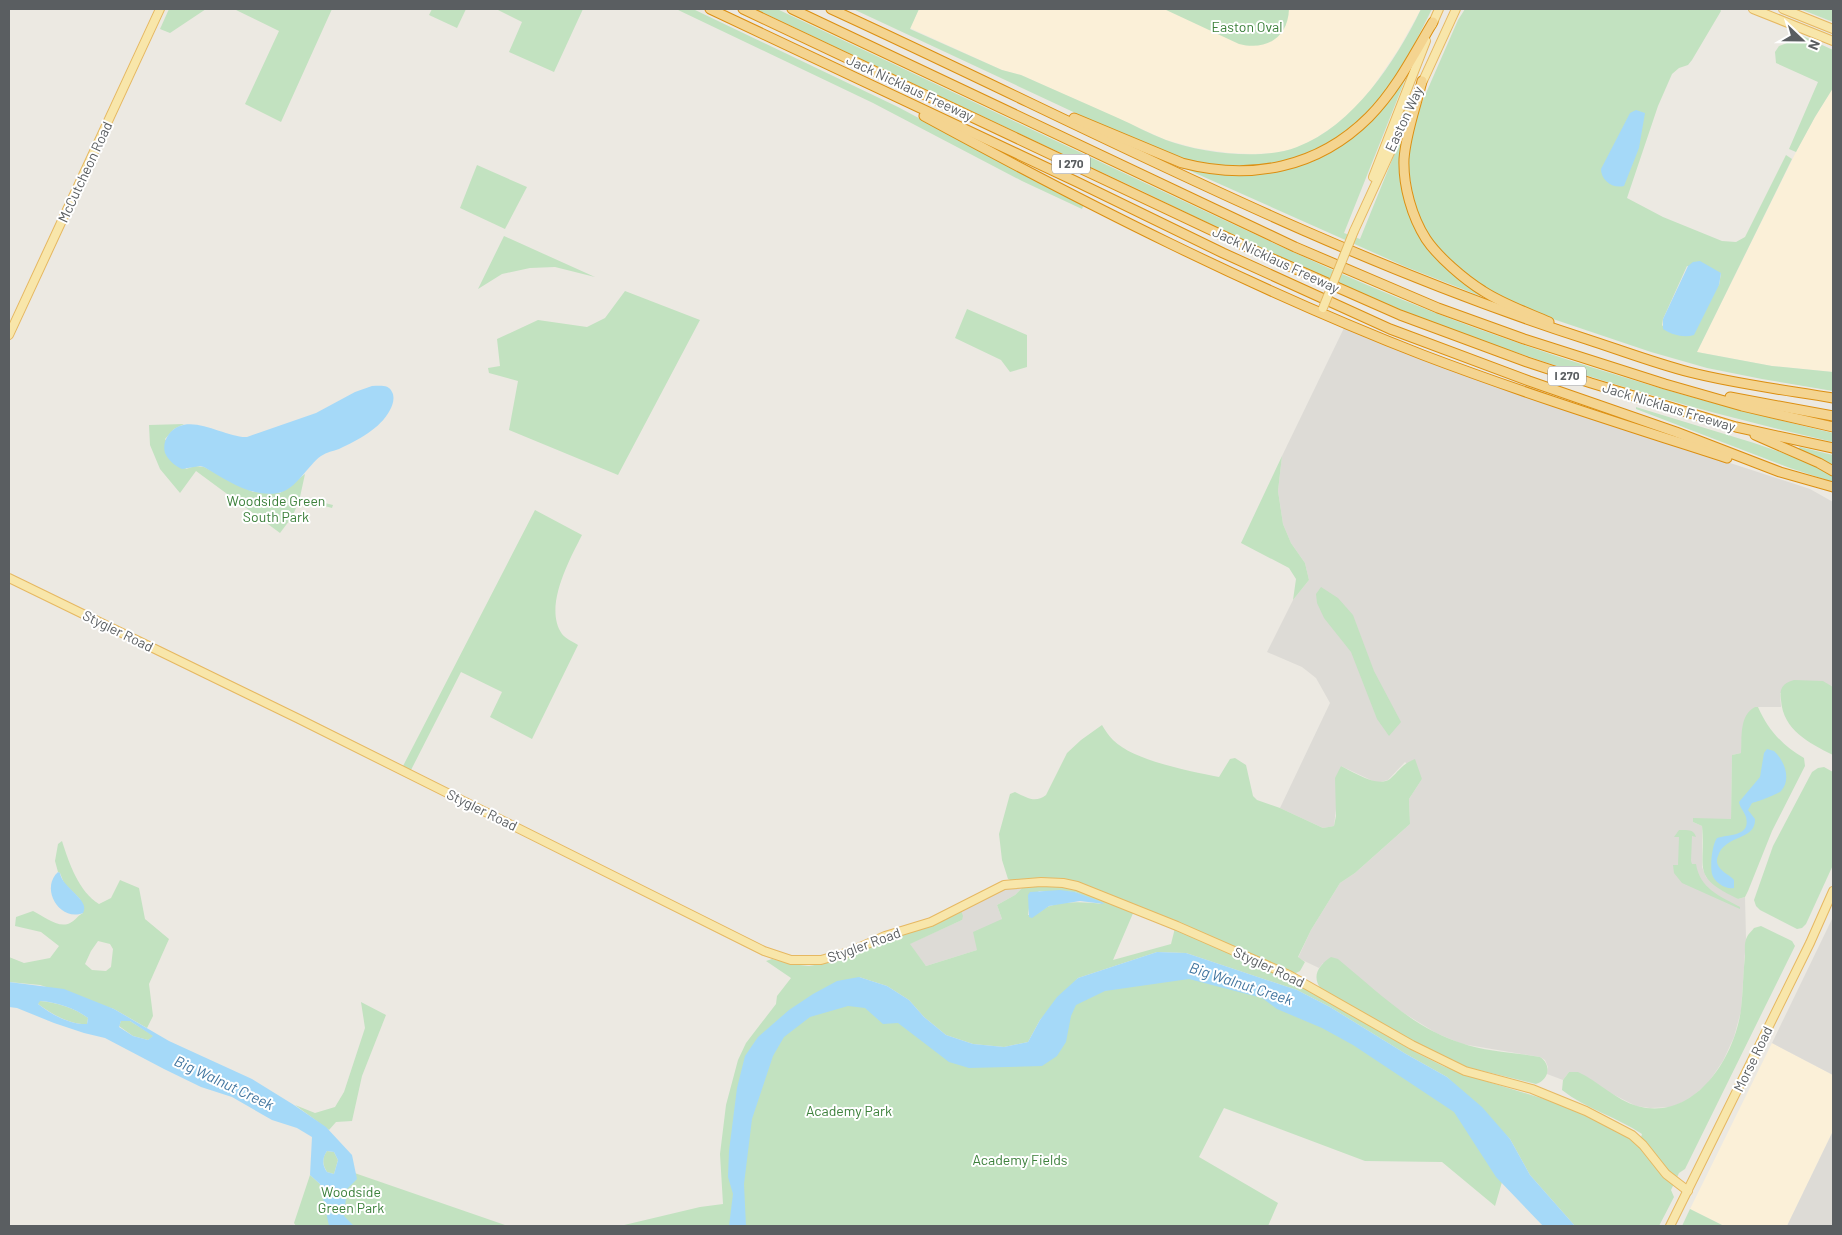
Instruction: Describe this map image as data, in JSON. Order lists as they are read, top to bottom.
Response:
{
  "streets": {
    "highway": ["Jack Nicklaus Freeway", "I 270"],
    "main road": [
      "Easton Way",
      "McCutcheon Road",
      "Stygler Road",
      "Morse Road"
    ]
  },
  "crossings": [
    ["Stygler Road", "Morse Road"]
  ],
  "water": ["Big Walnut Creek"],
  "parks": [
    "Easton Oval",
    "Woodside Green South Park",
    "Academy Park",
    "Academy Fields",
    "Woodside Green Park"
  ],
  "north": "right"
}
